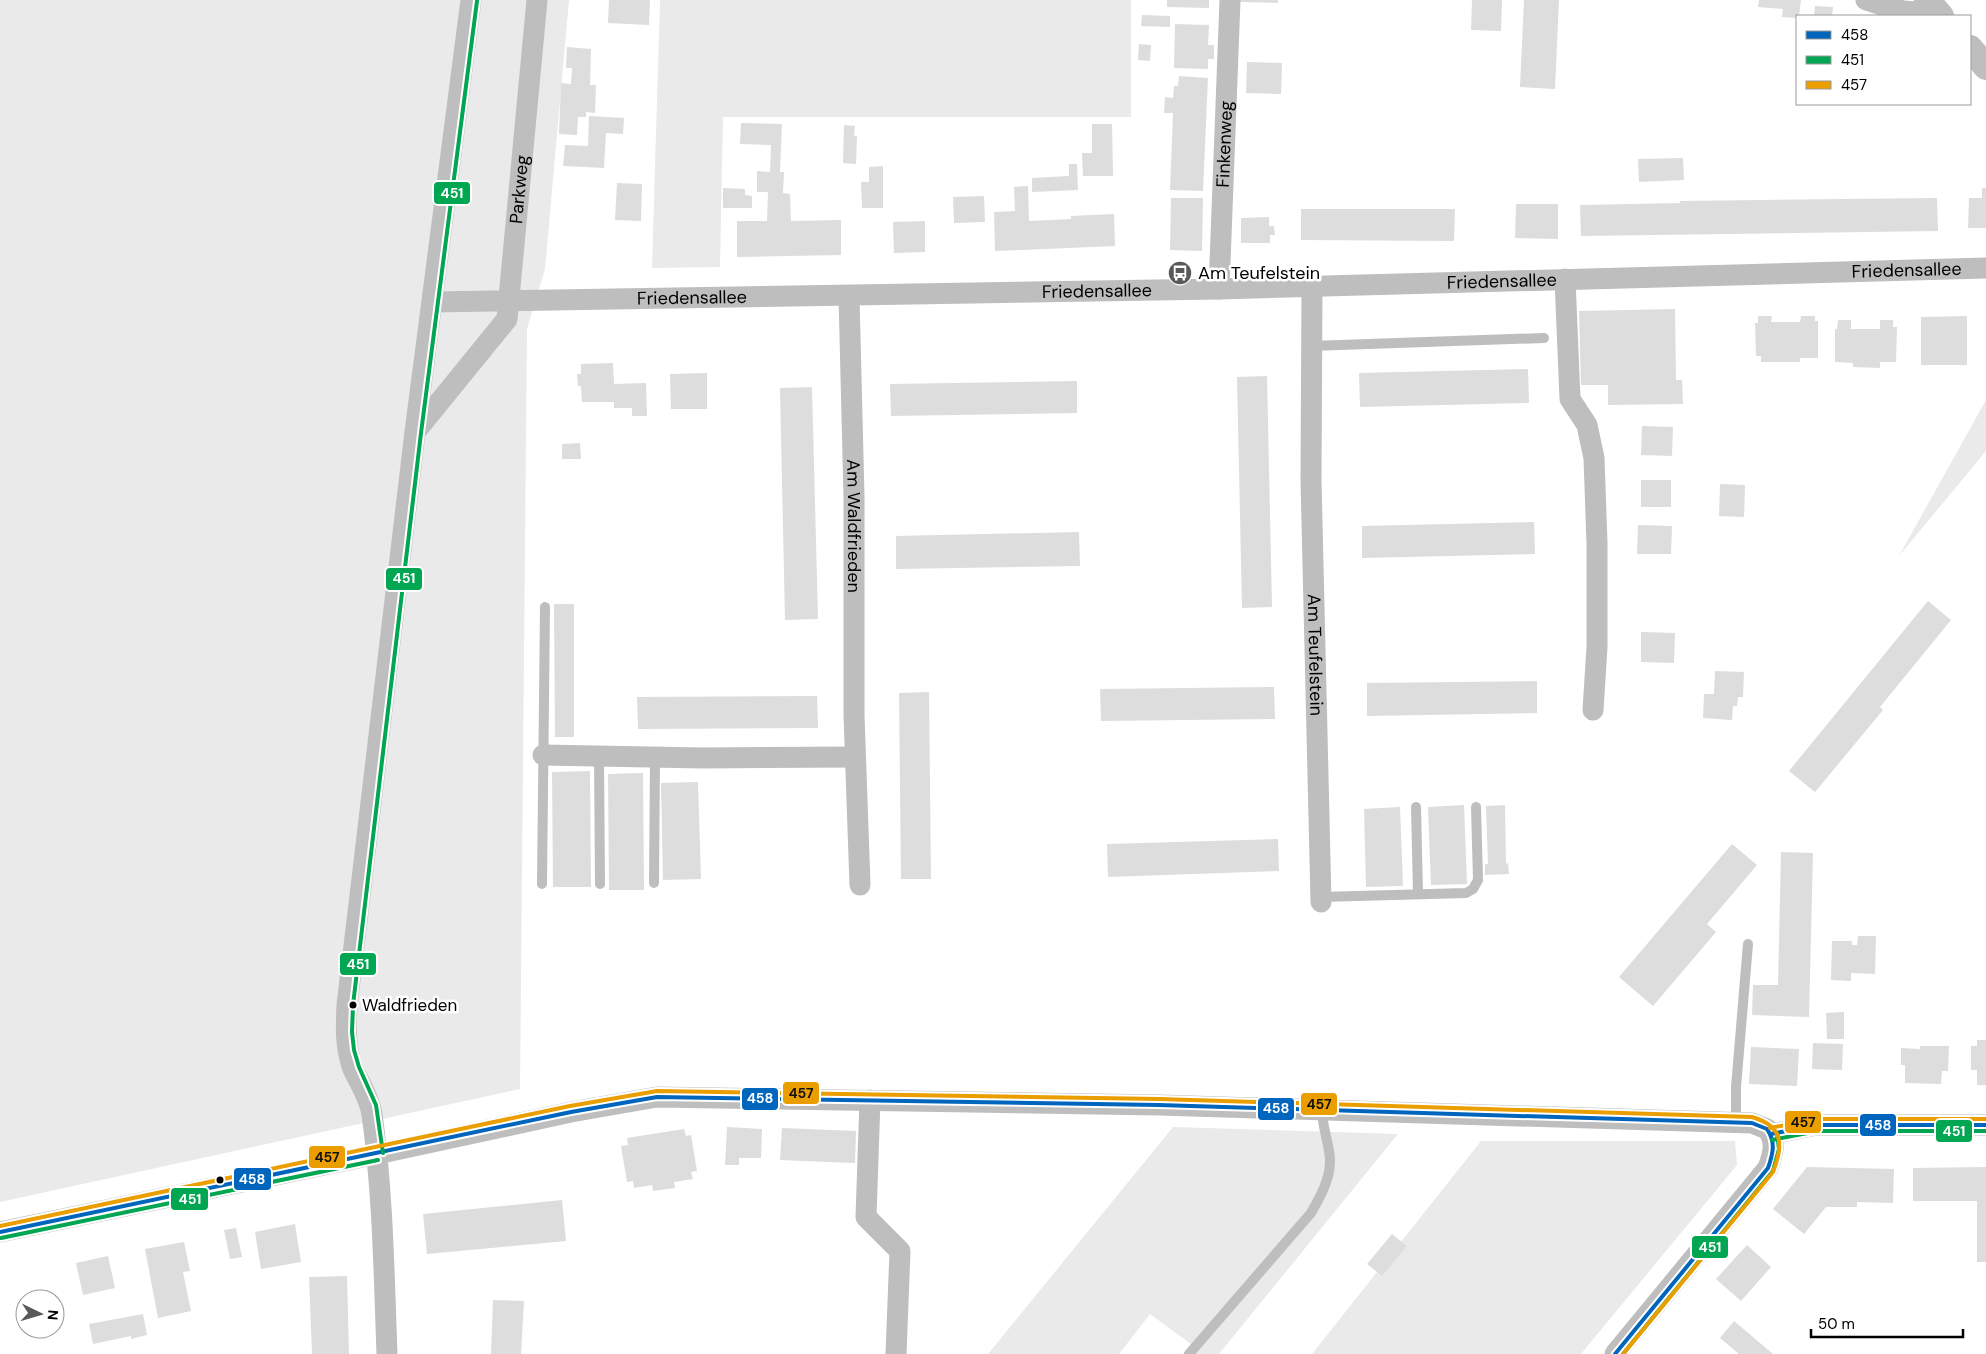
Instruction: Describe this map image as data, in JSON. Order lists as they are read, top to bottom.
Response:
{
  "streets": {
    "street": [
      "Finkenweg",
      "Parkweg",
      "Friedensallee",
      "Am Waldfrieden",
      "Am Teufelstein"
    ]
  },
  "crossings": [
    ["Finkenweg", "Friedensallee"],
    ["Parkweg", "Friedensallee"],
    ["Friedensallee", "Am Waldfrieden"],
    ["Friedensallee", "Am Teufelstein"]
  ],
  "places": {
    "bus stop": ["Am Teufelstein"],
    "other": ["Waldfrieden"]
  },
  "lines": ["transit line 451", "transit line 457", "transit line 458"],
  "legend": ["458", "451", "457"],
  "scale_bar": "50 m",
  "north": "right"
}
